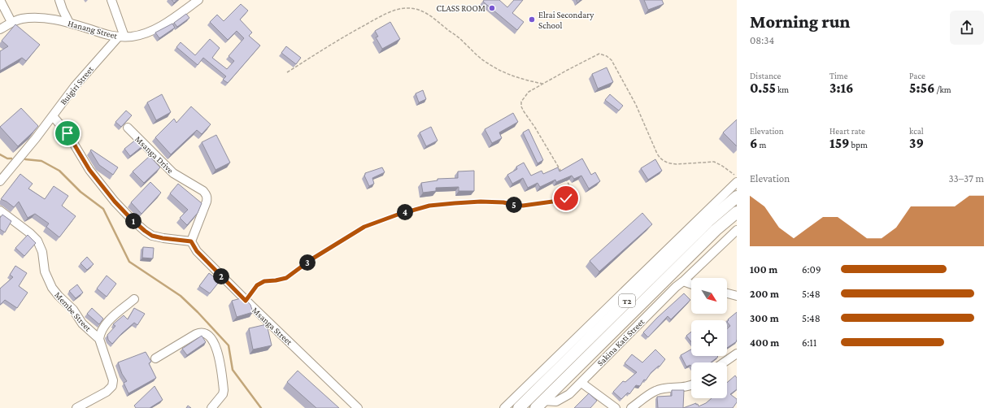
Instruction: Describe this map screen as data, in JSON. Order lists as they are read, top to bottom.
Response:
{
  "streets": {
    "highway": ["T2"],
    "street": [
      "Hanang Street",
      "Buigiri Street",
      "Msanga Drive",
      "Membe Street",
      "Msanga Street",
      "Sakina Kati Street"
    ]
  },
  "crossings": [
    ["Hanang Street", "Buigiri Street"],
    ["Msanga Drive", "Msanga Street"],
    ["T2", "Sakina Kati Street"]
  ],
  "places": ["CLASS ROOM", "Elrai Secondary School"],
  "north": "bottom right",
  "page": {
    "heading": ["Morning run", "08:34"],
    "stats": [
      ["Distance", "0.55 km"],
      ["Time", "3:16"],
      ["Pace", "5:56 /km"],
      ["Elevation", "6 m"],
      ["Heart rate", "159 bpm"],
      ["kcal", "39"]
    ],
    "chart": ["Elevation", "33–37 m"],
    "pins": [
      "5",
      "4",
      "1",
      "3",
      "2"
    ],
    "list": [
      {
        "name": "100 m",
        "note": "6:09"
      },
      {
        "name": "200 m",
        "note": "5:48"
      },
      {
        "name": "300 m",
        "note": "5:48"
      },
      {
        "name": "400 m",
        "note": "6:11"
      }
    ]
  }
}
